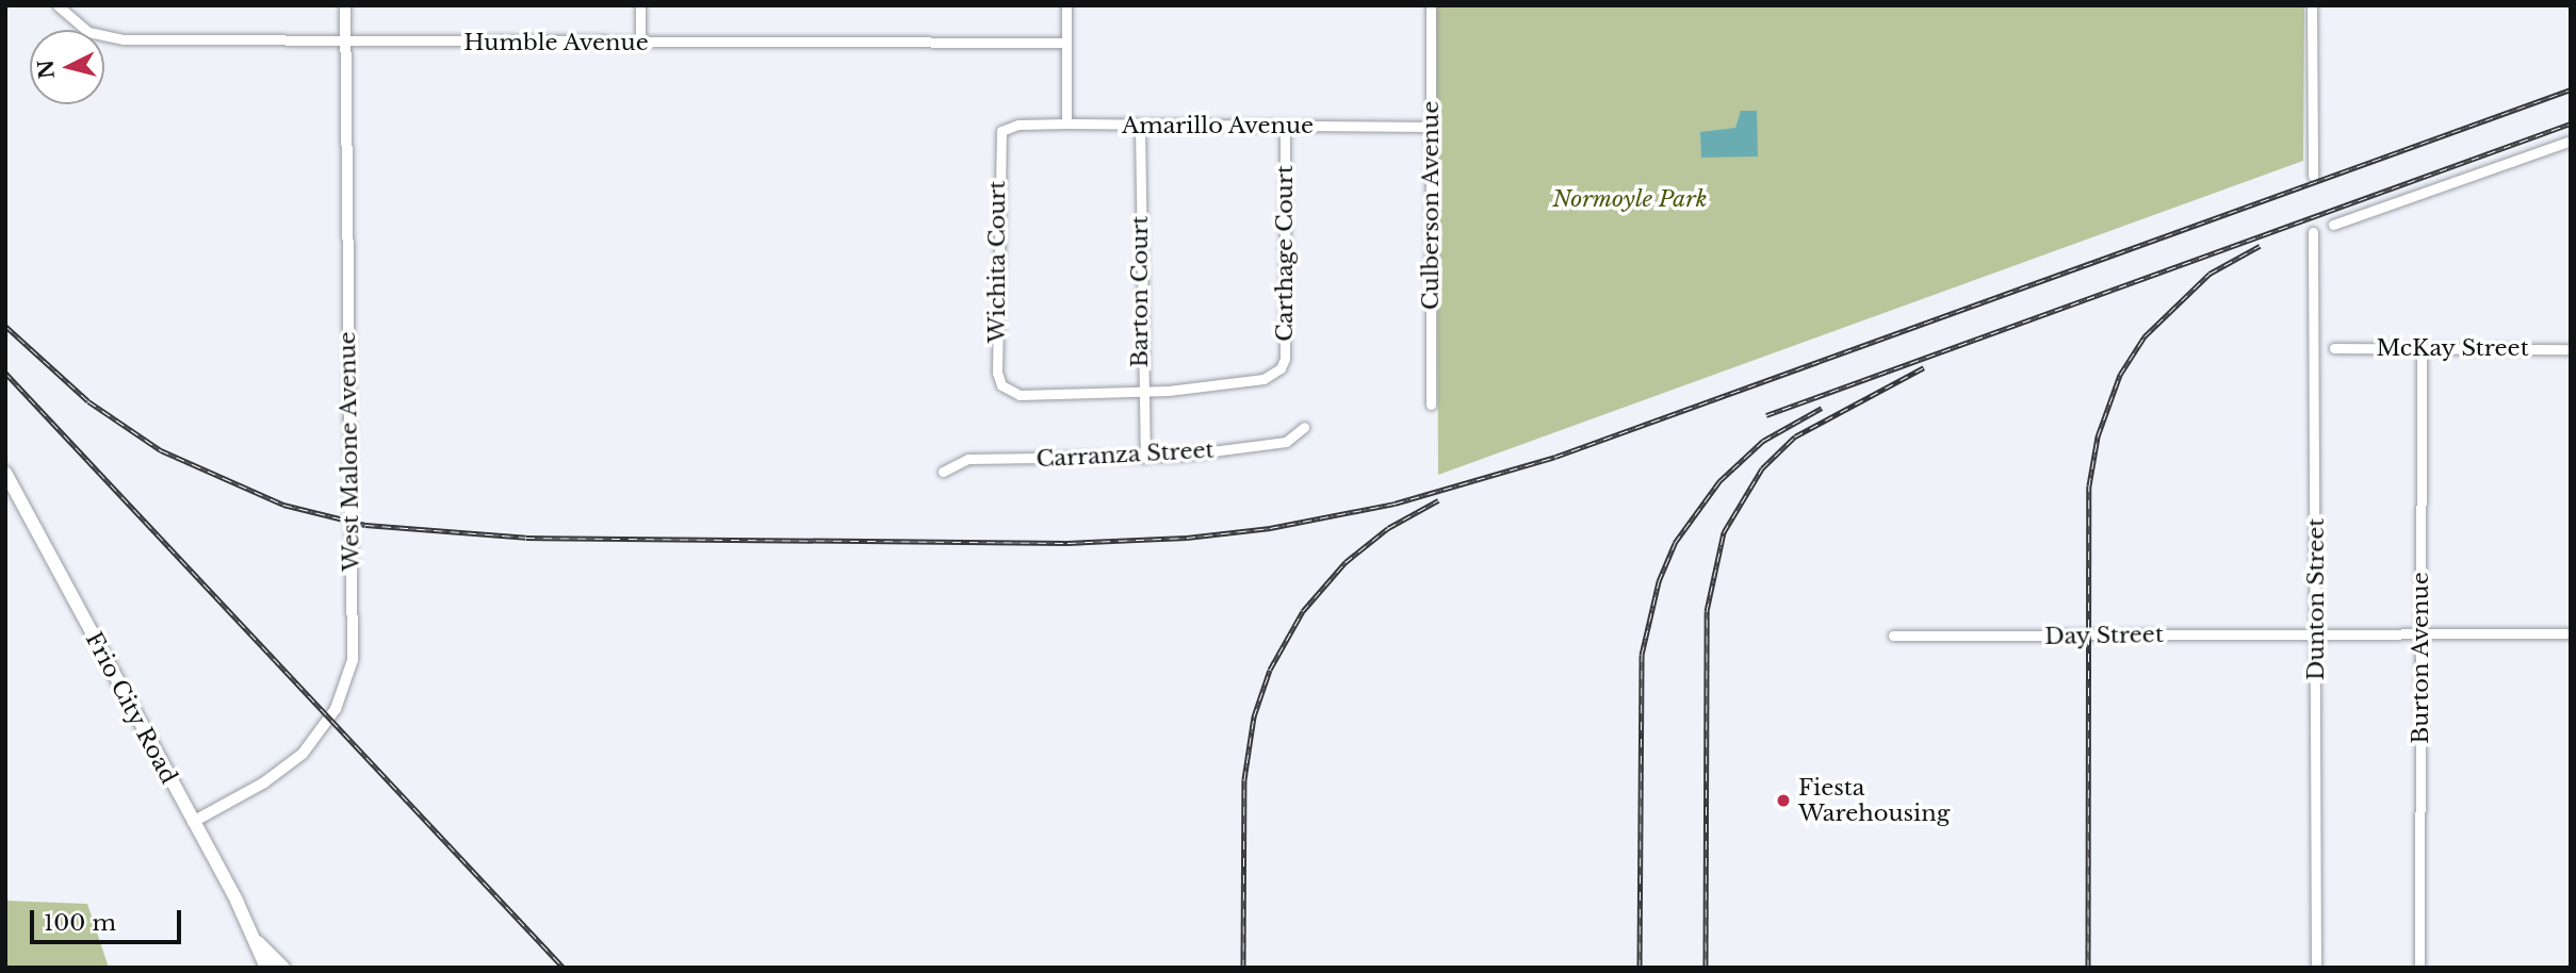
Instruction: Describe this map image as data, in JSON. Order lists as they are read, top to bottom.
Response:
{
  "streets": {
    "main road": ["Frio City Road"],
    "street": [
      "Humble Avenue",
      "Amarillo Avenue",
      "Culberson Avenue",
      "Carthage Court",
      "Wichita Court",
      "Barton Court",
      "McKay Street",
      "West Malone Avenue",
      "Carranza Street",
      "Dunton Street",
      "Day Street",
      "Burton Avenue"
    ]
  },
  "crossings": [
    ["Humble Avenue", "West Malone Avenue"],
    ["Amarillo Avenue", "Culberson Avenue"],
    ["Amarillo Avenue", "Carthage Court"],
    ["Amarillo Avenue", "Wichita Court"],
    ["Amarillo Avenue", "Barton Court"],
    ["Carthage Court", "Wichita Court"],
    ["Carthage Court", "Barton Court"],
    ["Wichita Court", "Barton Court"],
    ["Barton Court", "Carranza Street"],
    ["McKay Street", "Burton Avenue"],
    ["West Malone Avenue", "Frio City Road"],
    ["Dunton Street", "Day Street"],
    ["Day Street", "Burton Avenue"]
  ],
  "parks": ["Normoyle Park"],
  "places": ["Fiesta Warehousing"],
  "scale_bar": "100 m",
  "north": "left"
}
